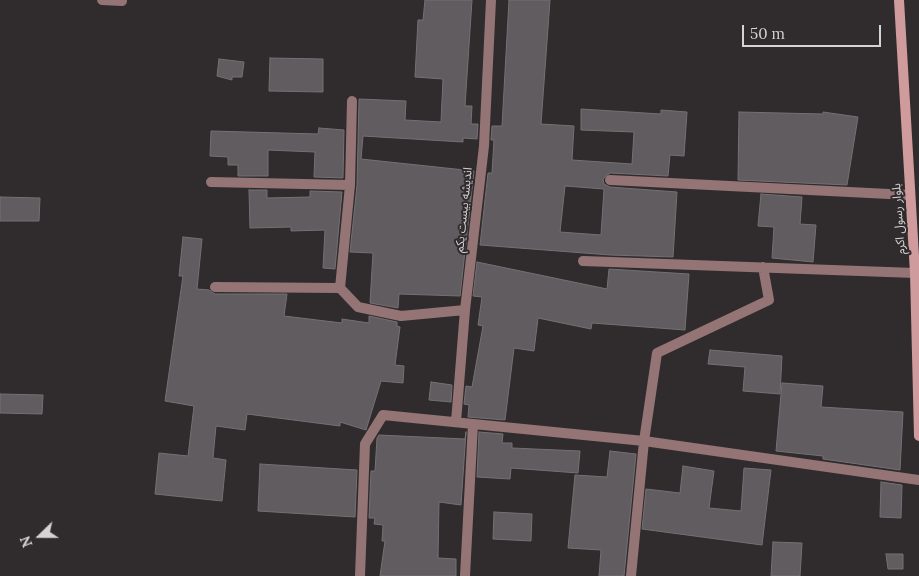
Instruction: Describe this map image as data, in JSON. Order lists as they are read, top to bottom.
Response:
{
  "streets": {
    "main road": ["بلوار رسول اکرم"],
    "street": ["اندیشه بیست یکم"]
  },
  "scale_bar": "50 m",
  "north": "left"
}
